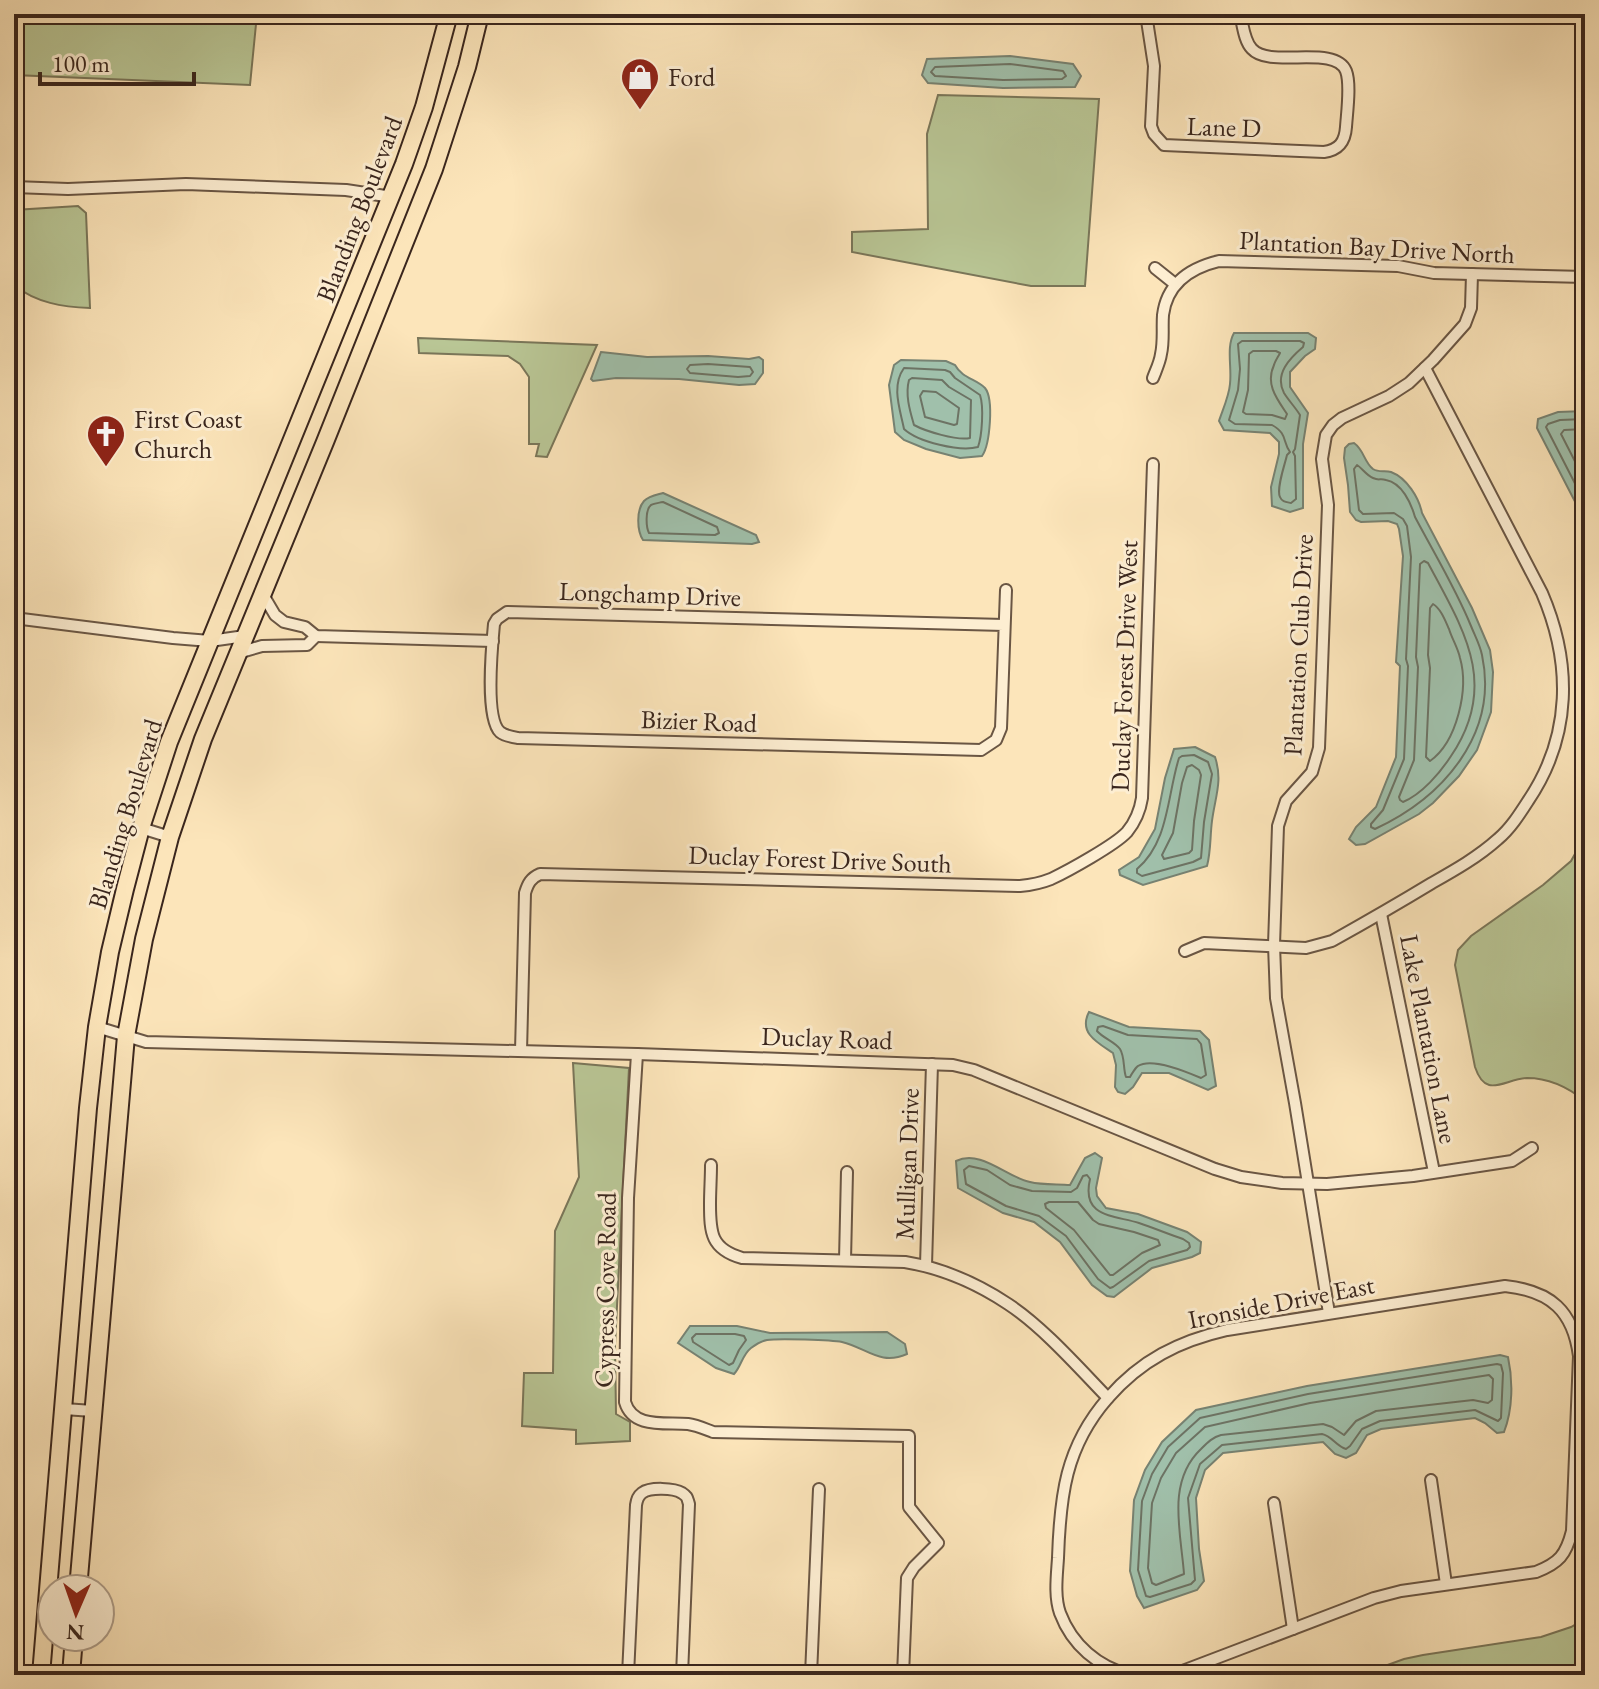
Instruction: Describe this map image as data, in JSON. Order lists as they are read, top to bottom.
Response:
{
  "streets": {
    "main road": ["Blanding Boulevard"],
    "street": [
      "Lane D",
      "Plantation Bay Drive North",
      "Longchamp Drive",
      "Plantation Club Drive",
      "Duclay Forest Drive West",
      "Bizier Road",
      "Duclay Forest Drive South",
      "Duclay Road",
      "Lake Plantation Lane",
      "Mulligan Drive",
      "Cypress Cove Road",
      "Ironside Drive East"
    ]
  },
  "crossings": [
    ["Blanding Boulevard", "Duclay Road"],
    ["Plantation Bay Drive North", "Plantation Club Drive"],
    ["Longchamp Drive", "Bizier Road"],
    ["Plantation Club Drive", "Duclay Road"],
    ["Plantation Club Drive", "Ironside Drive East"],
    ["Duclay Forest Drive West", "Duclay Forest Drive South"],
    ["Duclay Forest Drive South", "Duclay Road"],
    ["Duclay Road", "Lake Plantation Lane"],
    ["Duclay Road", "Mulligan Drive"],
    ["Duclay Road", "Cypress Cove Road"]
  ],
  "places": {
    "shop": ["Ford"],
    "church": ["First Coast Church"]
  },
  "scale_bar": "100 m",
  "north": "bottom"
}
